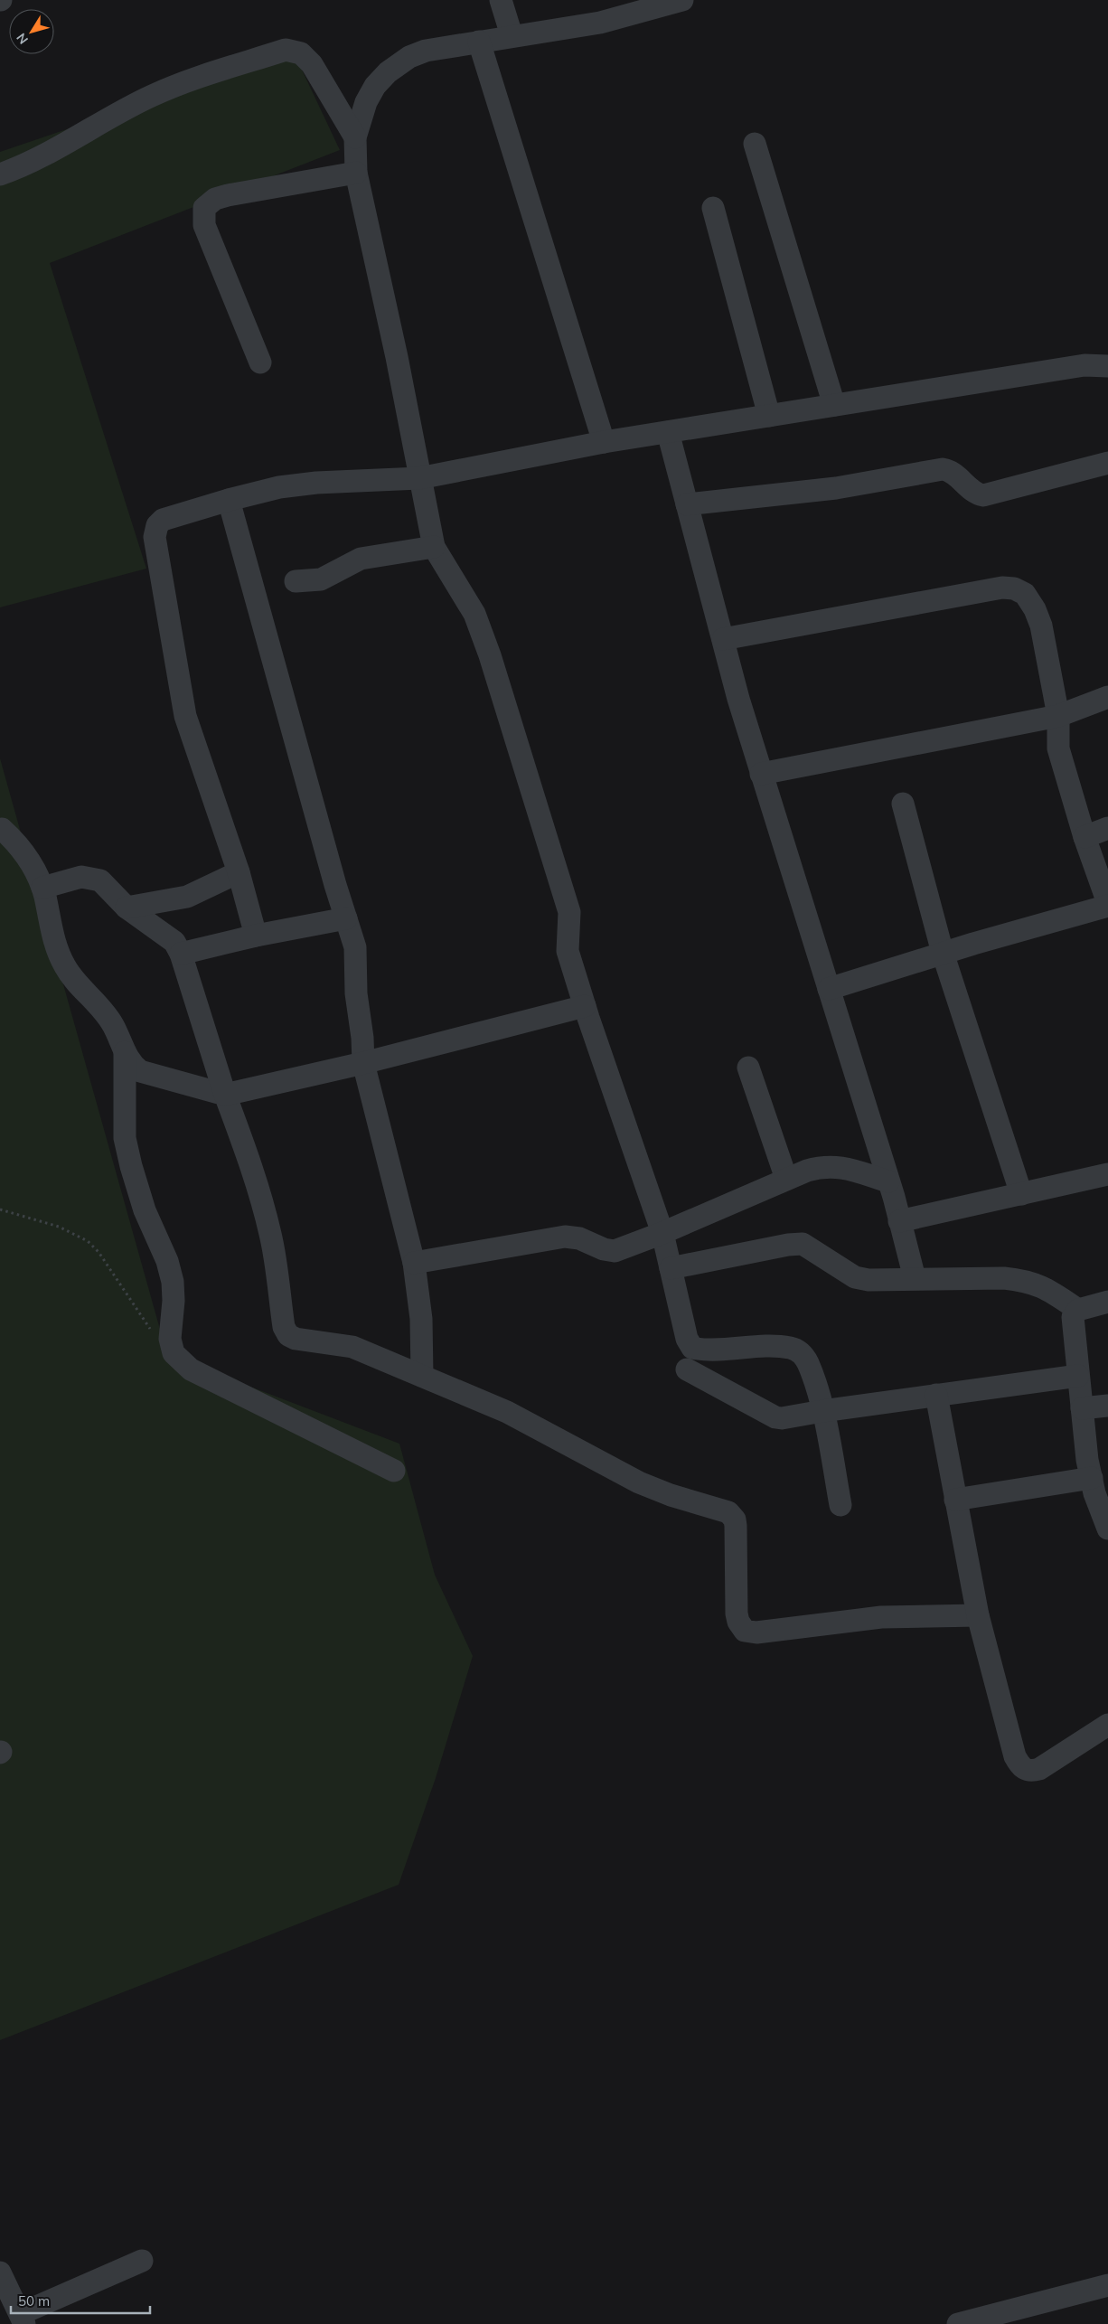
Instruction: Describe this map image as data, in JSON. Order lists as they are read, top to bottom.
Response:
{
  "scale_bar": "50 m",
  "north": "bottom left"
}
